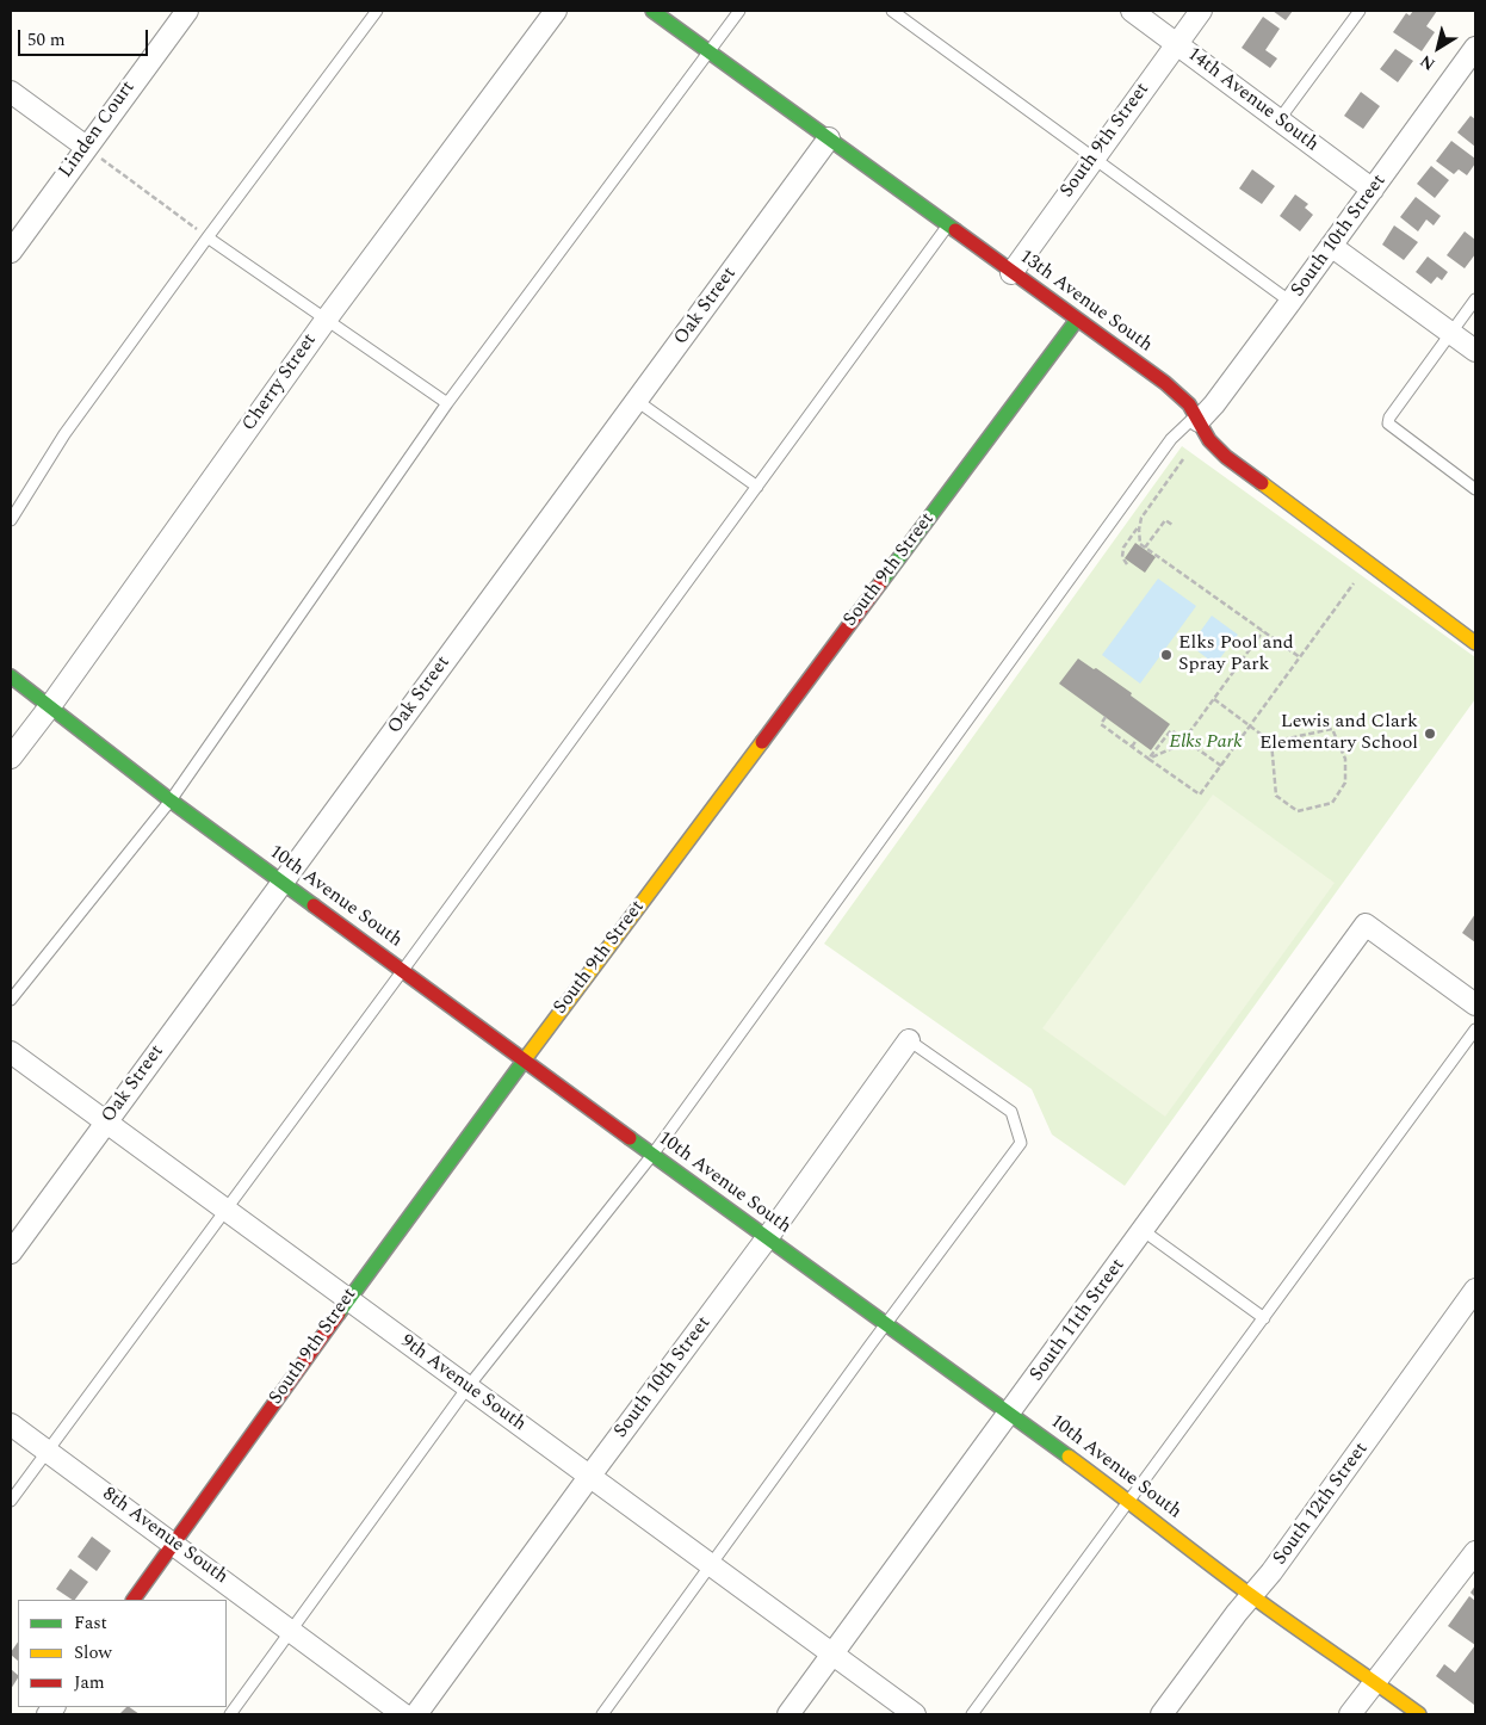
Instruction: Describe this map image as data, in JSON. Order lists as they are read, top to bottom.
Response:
{
  "streets": {
    "street": [
      "14th Avenue South",
      "Linden Court",
      "South 9th Street",
      "South 10th Street",
      "13th Avenue South",
      "Oak Street",
      "Cherry Street",
      "10th Avenue South",
      "South 11th Street",
      "9th Avenue South",
      "South 12th Street",
      "8th Avenue South"
    ]
  },
  "crossings": [
    ["14th Avenue South", "South 9th Street"],
    ["14th Avenue South", "South 10th Street"],
    ["South 9th Street", "13th Avenue South"],
    ["South 9th Street", "10th Avenue South"],
    ["South 9th Street", "9th Avenue South"],
    ["South 9th Street", "8th Avenue South"],
    ["South 10th Street", "13th Avenue South"],
    ["South 10th Street", "10th Avenue South"],
    ["South 10th Street", "9th Avenue South"],
    ["13th Avenue South", "Oak Street"],
    ["Oak Street", "10th Avenue South"],
    ["Oak Street", "9th Avenue South"],
    ["Cherry Street", "10th Avenue South"],
    ["10th Avenue South", "South 11th Street"],
    ["10th Avenue South", "South 12th Street"],
    ["South 11th Street", "9th Avenue South"]
  ],
  "parks": ["Elks Park"],
  "places": ["Elks Pool and Spray Park", "Lewis and Clark Elementary School"],
  "legend": ["Fast", "Slow", "Jam"],
  "scale_bar": "50 m",
  "north": "bottom left"
}
